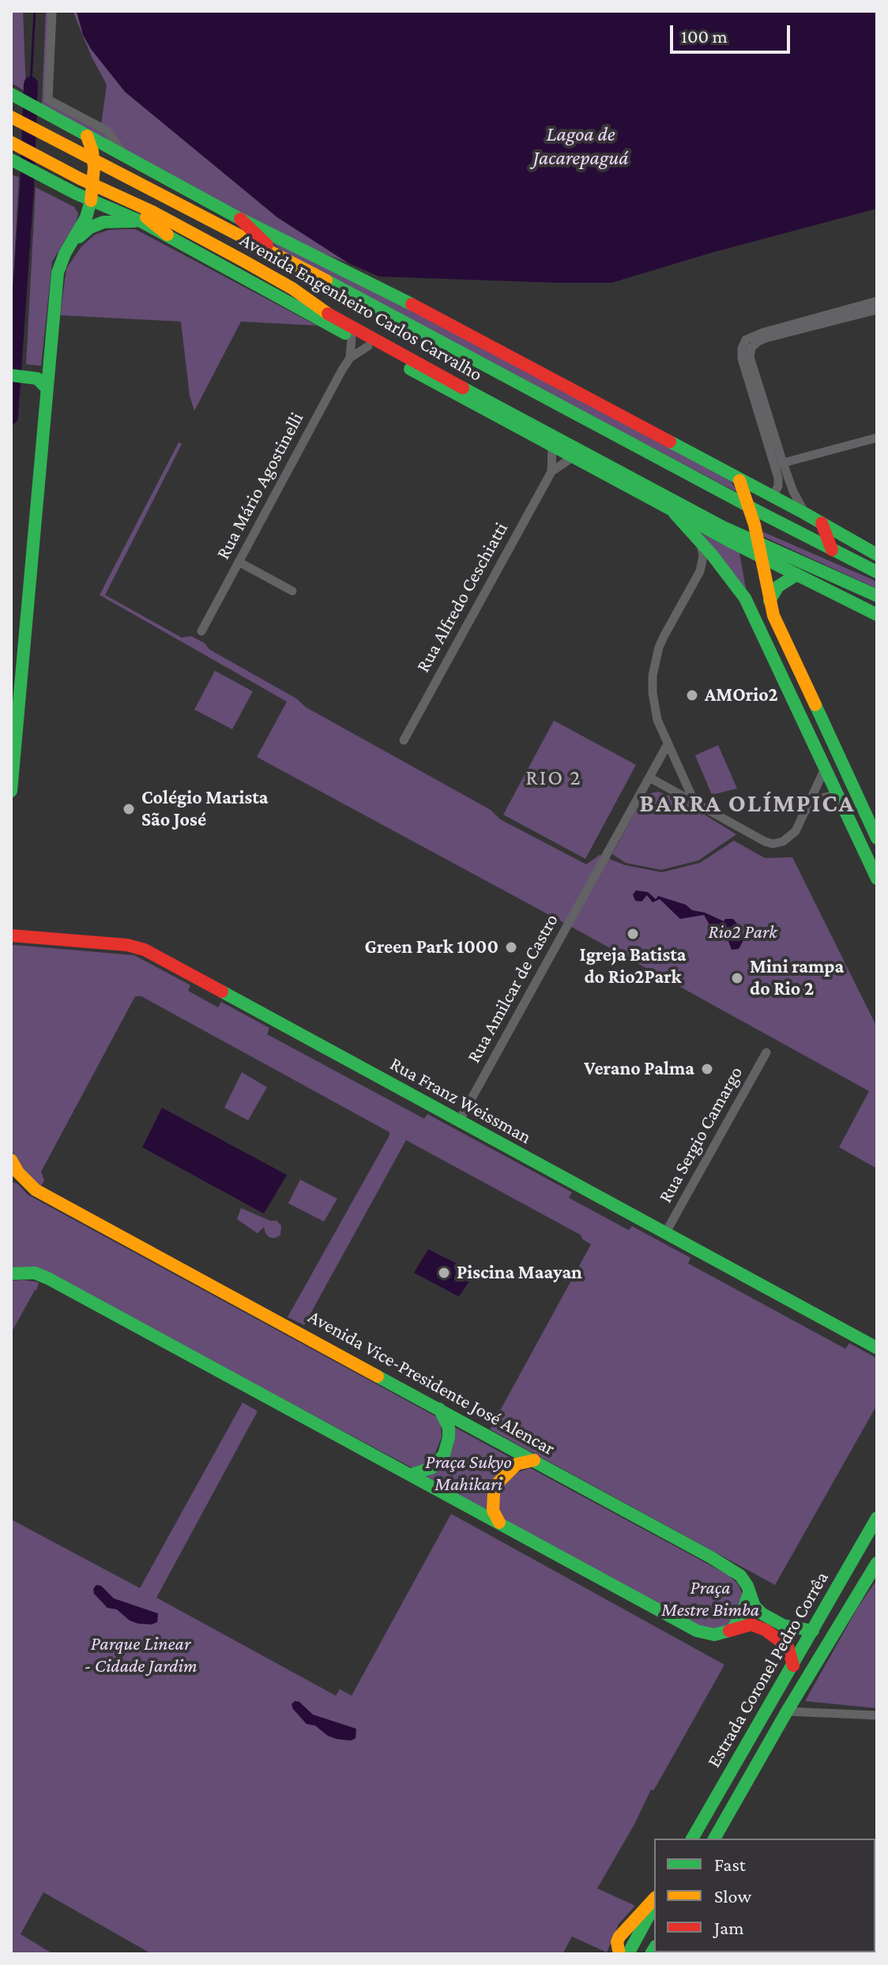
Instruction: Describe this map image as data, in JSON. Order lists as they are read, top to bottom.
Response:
{
  "streets": {
    "main road": [
      "Avenida Engenheiro Carlos Carvalho",
      "Rua Franz Weissman",
      "Avenida Vice-Presidente José Alencar",
      "Estrada Coronel Pedro Corrêa"
    ],
    "street": [
      "Rua Mário Agostinelli",
      "Rua Alfredo Ceschiatti",
      "Rua Amilcar de Castro",
      "Rua Sergio Camargo"
    ]
  },
  "crossings": [
    ["Avenida Engenheiro Carlos Carvalho", "Rua Mário Agostinelli"],
    ["Avenida Engenheiro Carlos Carvalho", "Rua Alfredo Ceschiatti"],
    ["Rua Amilcar de Castro", "Rua Franz Weissman"],
    ["Rua Franz Weissman", "Rua Sergio Camargo"],
    ["Avenida Vice-Presidente José Alencar", "Estrada Coronel Pedro Corrêa"]
  ],
  "districts": ["RIO 2", "BARRA OLÍMPICA"],
  "water": ["Lagoa de Jacarepaguá"],
  "parks": [
    "Rio2 Park",
    "Praça Sukyo Mahikari",
    "Praça Mestre Bimba",
    "Parque Linear - Cidade Jardim"
  ],
  "places": [
    "AMOrio2",
    "Colégio Marista São José",
    "Igreja Batista do Rio2Park",
    "Green Park 1000",
    "Mini rampa do Rio 2",
    "Verano Palma",
    "Piscina Maayan"
  ],
  "legend": ["Fast", "Slow", "Jam"],
  "scale_bar": "100 m"
}
